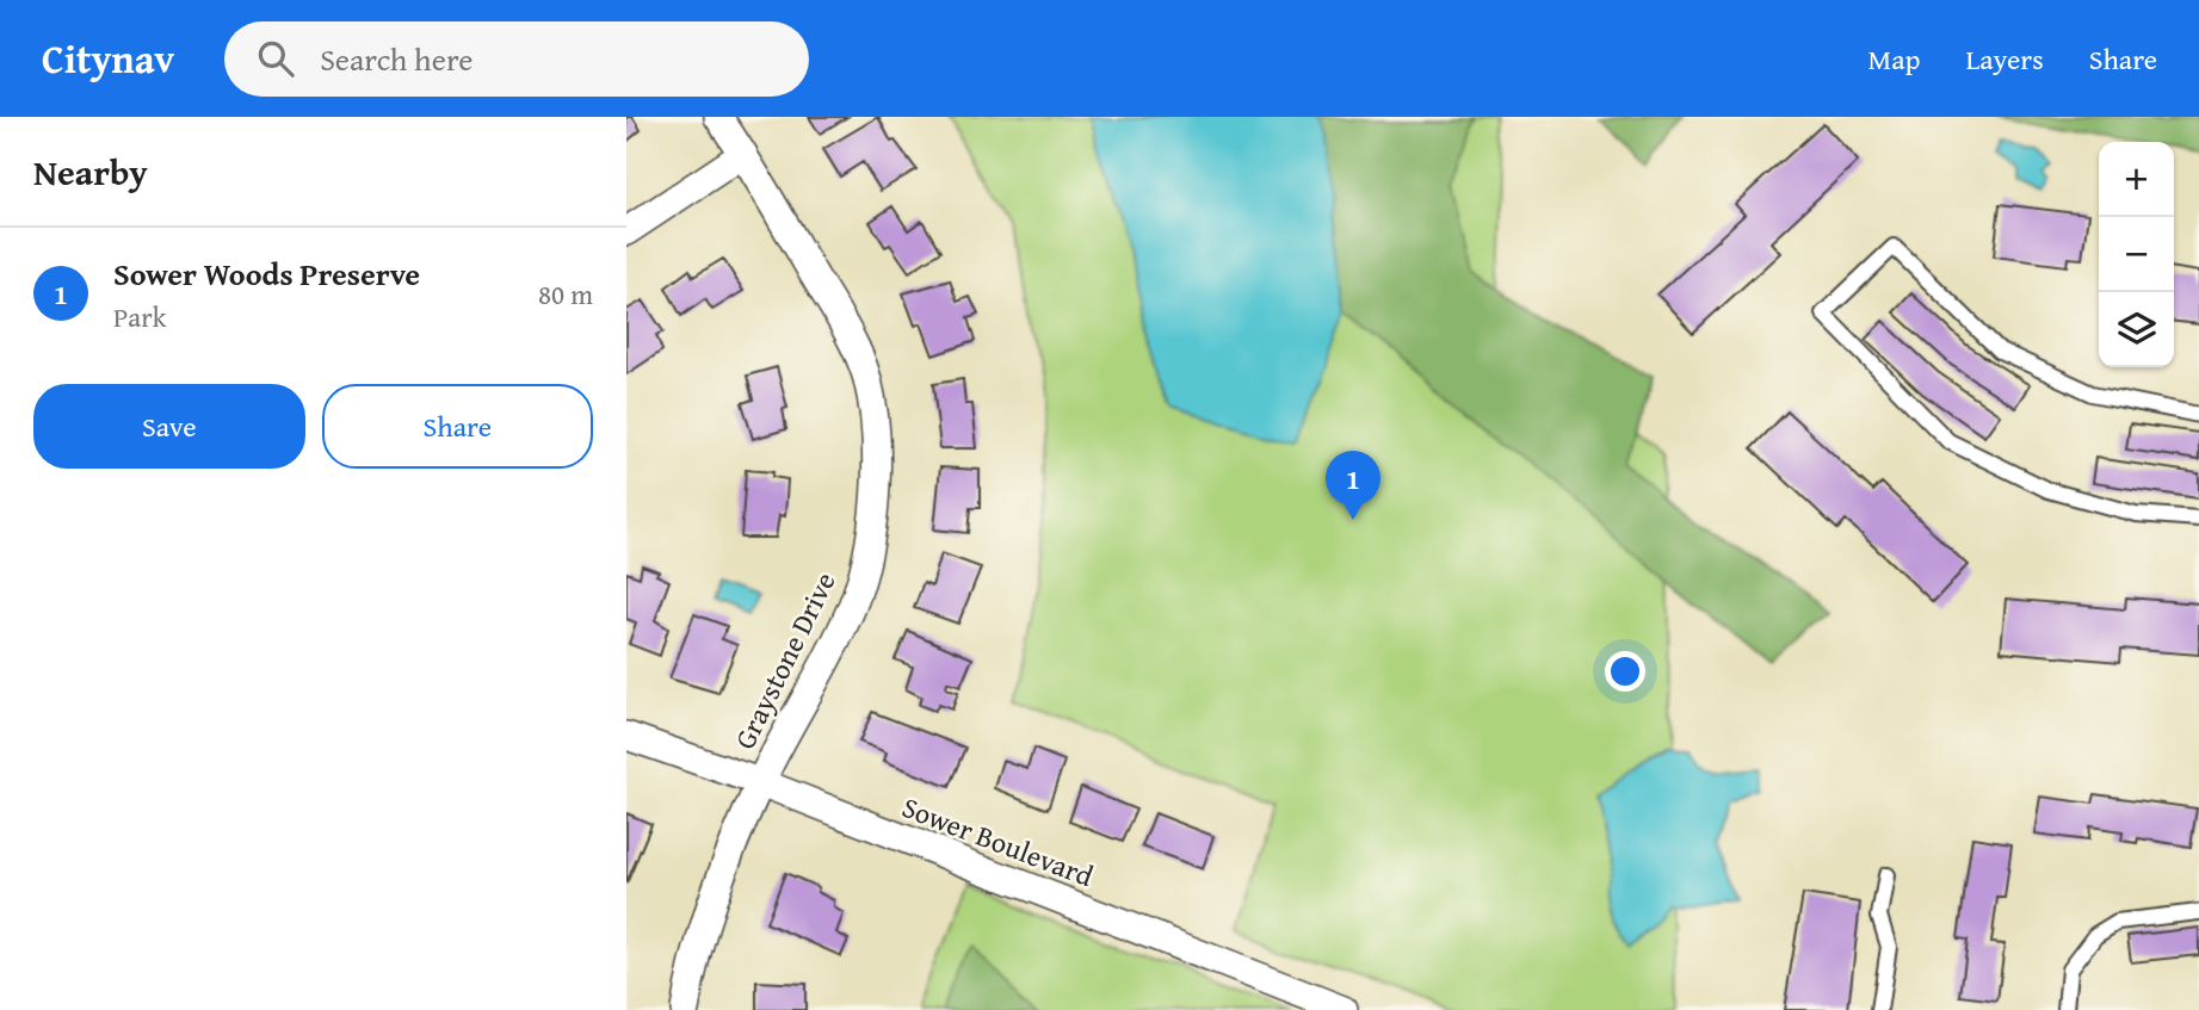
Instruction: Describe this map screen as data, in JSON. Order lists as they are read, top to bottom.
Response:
{
  "streets": {
    "street": ["Graystone Drive", "Sower Boulevard"]
  },
  "crossings": [
    ["Graystone Drive", "Sower Boulevard"]
  ],
  "page": {
    "header": "Citynav",
    "search": "Search here",
    "nav": ["Map", "Layers", "Share"],
    "heading": "Nearby",
    "map_buttons": ["+", "−"],
    "list": [
      {
        "mark": "1",
        "name": "Sower Woods Preserve",
        "note": "Park",
        "value": "80 m"
      }
    ],
    "buttons": ["Save", "Share"],
    "pins": "1"
  }
}
